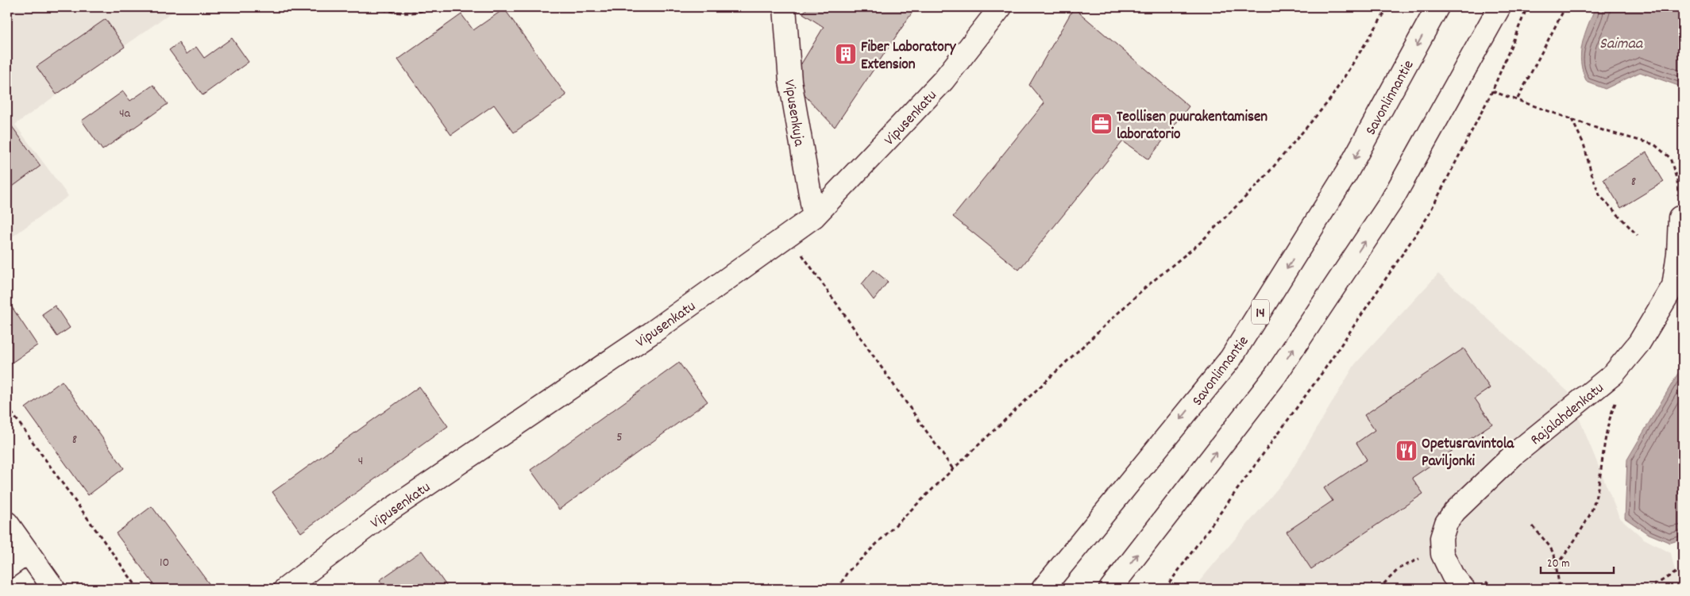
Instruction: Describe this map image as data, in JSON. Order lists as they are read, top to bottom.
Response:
{
  "streets": {
    "main road": [
      "Savonlinnantie",
      "Vipusenkuja",
      "Vipusenkatu",
      "14",
      "Rajalahdenkatu"
    ]
  },
  "crossings": [
    ["Vipusenkuja", "Vipusenkatu"]
  ],
  "water": ["Saimaa"],
  "places": {
    "building": ["Fiber Laboratory Extension"],
    "office": ["Teollisen puurakentamisen laboratorio"],
    "restaurant": ["Opetusravintola Paviljonki"]
  },
  "house_numbers": [
    "4a",
    "8",
    "5",
    "8",
    "4",
    "10"
  ],
  "scale_bar": "20 m"
}
